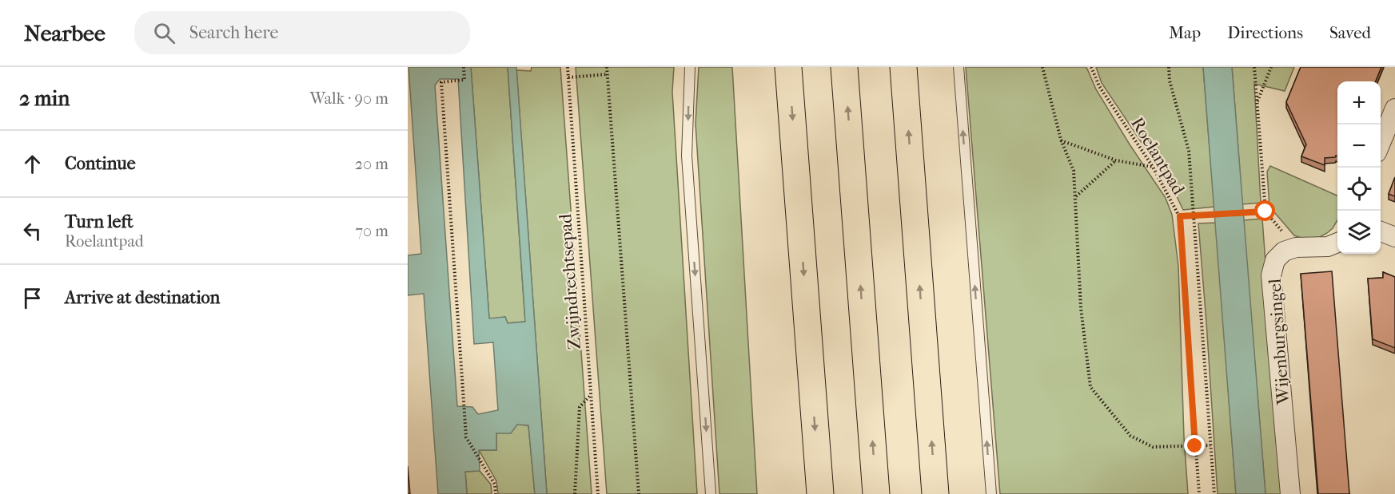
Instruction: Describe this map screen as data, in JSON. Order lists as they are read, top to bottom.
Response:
{
  "streets": {
    "street": ["Wijenburgsingel"],
    "path": ["Roelantpad", "Zwijndrechtsepad"]
  },
  "page": {
    "header": "Nearbee",
    "search": "Search here",
    "nav": ["Map", "Directions", "Saved"],
    "heading": ["2 min", "Walk · 90 m"],
    "map_buttons": ["+", "−"],
    "list": [
      ["Continue", "20 m"],
      ["Turn left", "Roelantpad", "70 m"],
      "Arrive at destination"
    ]
  }
}
